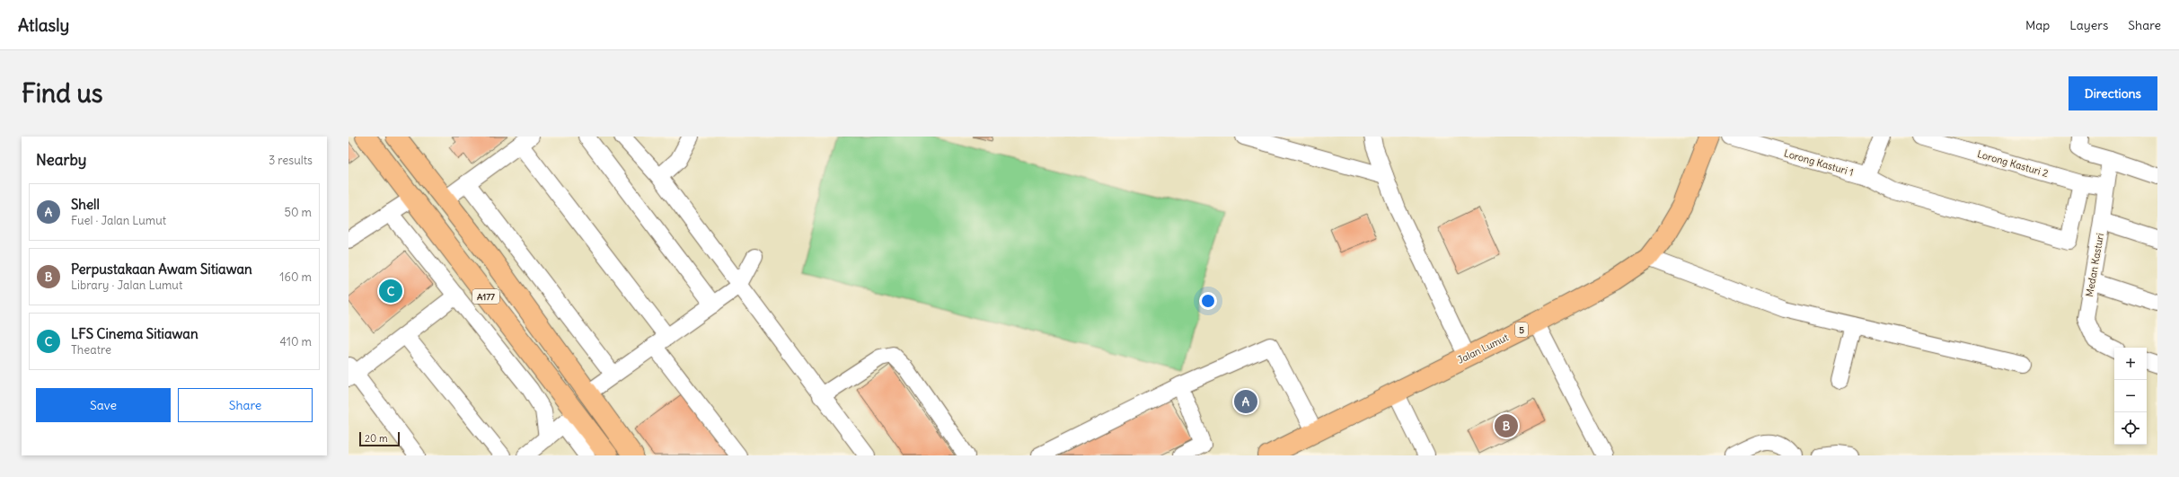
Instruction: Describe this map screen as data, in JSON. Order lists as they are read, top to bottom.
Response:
{
  "streets": {
    "highway": ["A177", "5", "Jalan Lumut"],
    "street": ["Lorong Kasturi 1", "Lorong Kasturi 2", "Medan Kasturi"]
  },
  "scale_bar": "20 m",
  "page": {
    "header": "Atlasly",
    "nav": ["Map", "Layers", "Share"],
    "buttons": [
      "Directions",
      ["Save", "Share"]
    ],
    "title": "Find us",
    "heading": ["Nearby", "3 results"],
    "list": [
      {
        "mark": "A",
        "name": "Shell",
        "note": "Fuel · Jalan Lumut",
        "value": "50 m"
      },
      {
        "mark": "B",
        "name": "Perpustakaan Awam Sitiawan",
        "note": "Library · Jalan Lumut",
        "value": "160 m"
      },
      {
        "mark": "C",
        "name": "LFS Cinema Sitiawan",
        "note": "Theatre",
        "value": "410 m"
      }
    ],
    "pins": ["C", "A", "B"],
    "map_buttons": ["+", "−"],
    "scale": "20 m"
  }
}
